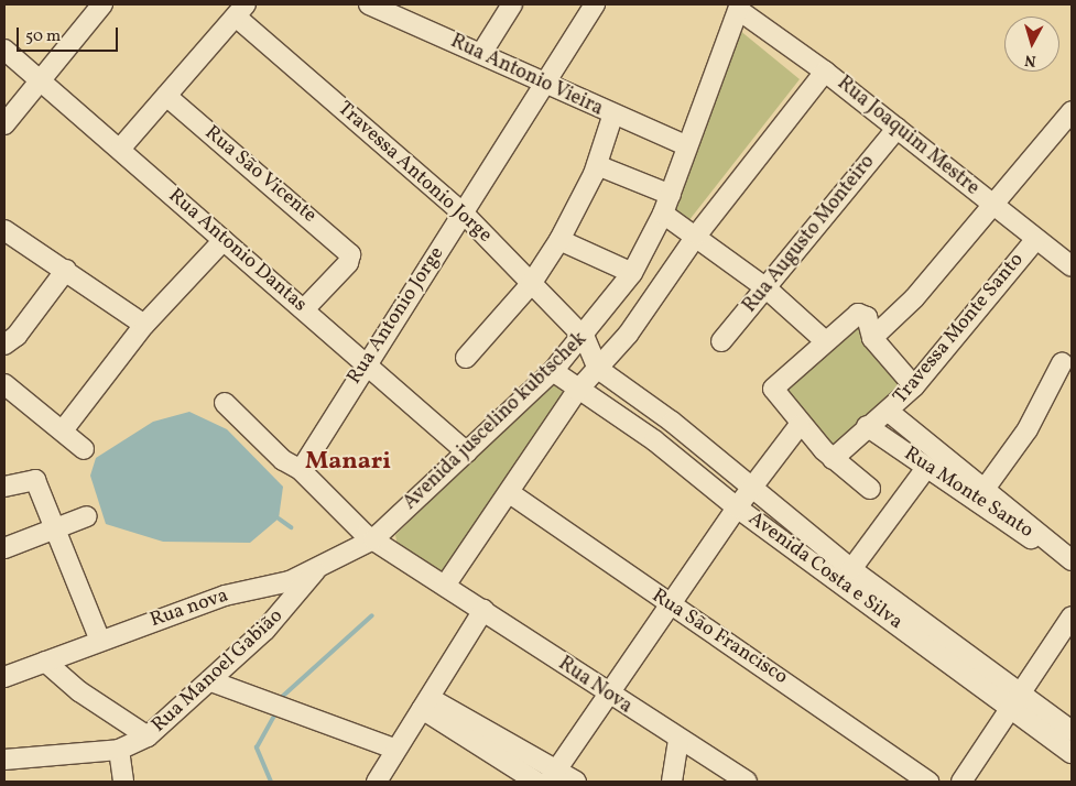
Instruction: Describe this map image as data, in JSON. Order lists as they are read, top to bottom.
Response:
{
  "streets": {
    "street": [
      "Rua Antonio Vieira",
      "Rua Joaquim Mestre",
      "Travessa Antonio Jorge",
      "Rua São Vicente",
      "Rua Augusto Monteiro",
      "Rua Antonio Dantas",
      "Rua Antonio Jorge",
      "Travessa Monte Santo",
      "Avenida juscelino kubtschek",
      "Rua Monte Santo",
      "Avenida Costa e Silva",
      "Rua nova",
      "Rua São Francisco",
      "Rua Manoel Gabião",
      "Rua Nova"
    ]
  },
  "crossings": [
    ["Rua Antonio Vieira", "Rua Antonio Jorge"],
    ["Rua Antonio Vieira", "Avenida juscelino kubtschek"],
    ["Rua Joaquim Mestre", "Rua Augusto Monteiro"],
    ["Rua Joaquim Mestre", "Travessa Monte Santo"],
    ["Rua Joaquim Mestre", "Avenida juscelino kubtschek"],
    ["Travessa Antonio Jorge", "Rua Antonio Jorge"],
    ["Travessa Antonio Jorge", "Avenida juscelino kubtschek"],
    ["Rua São Vicente", "Rua Antonio Dantas"],
    ["Rua Antonio Dantas", "Rua Antonio Jorge"],
    ["Rua Antonio Dantas", "Avenida juscelino kubtschek"],
    ["Travessa Monte Santo", "Rua Monte Santo"],
    ["Avenida juscelino kubtschek", "Avenida Costa e Silva"],
    ["Avenida juscelino kubtschek", "Rua nova"],
    ["Rua Monte Santo", "Avenida Costa e Silva"],
    ["Rua nova", "Rua Manoel Gabião"]
  ],
  "districts": ["Manari"],
  "scale_bar": "50 m",
  "north": "bottom"
}
